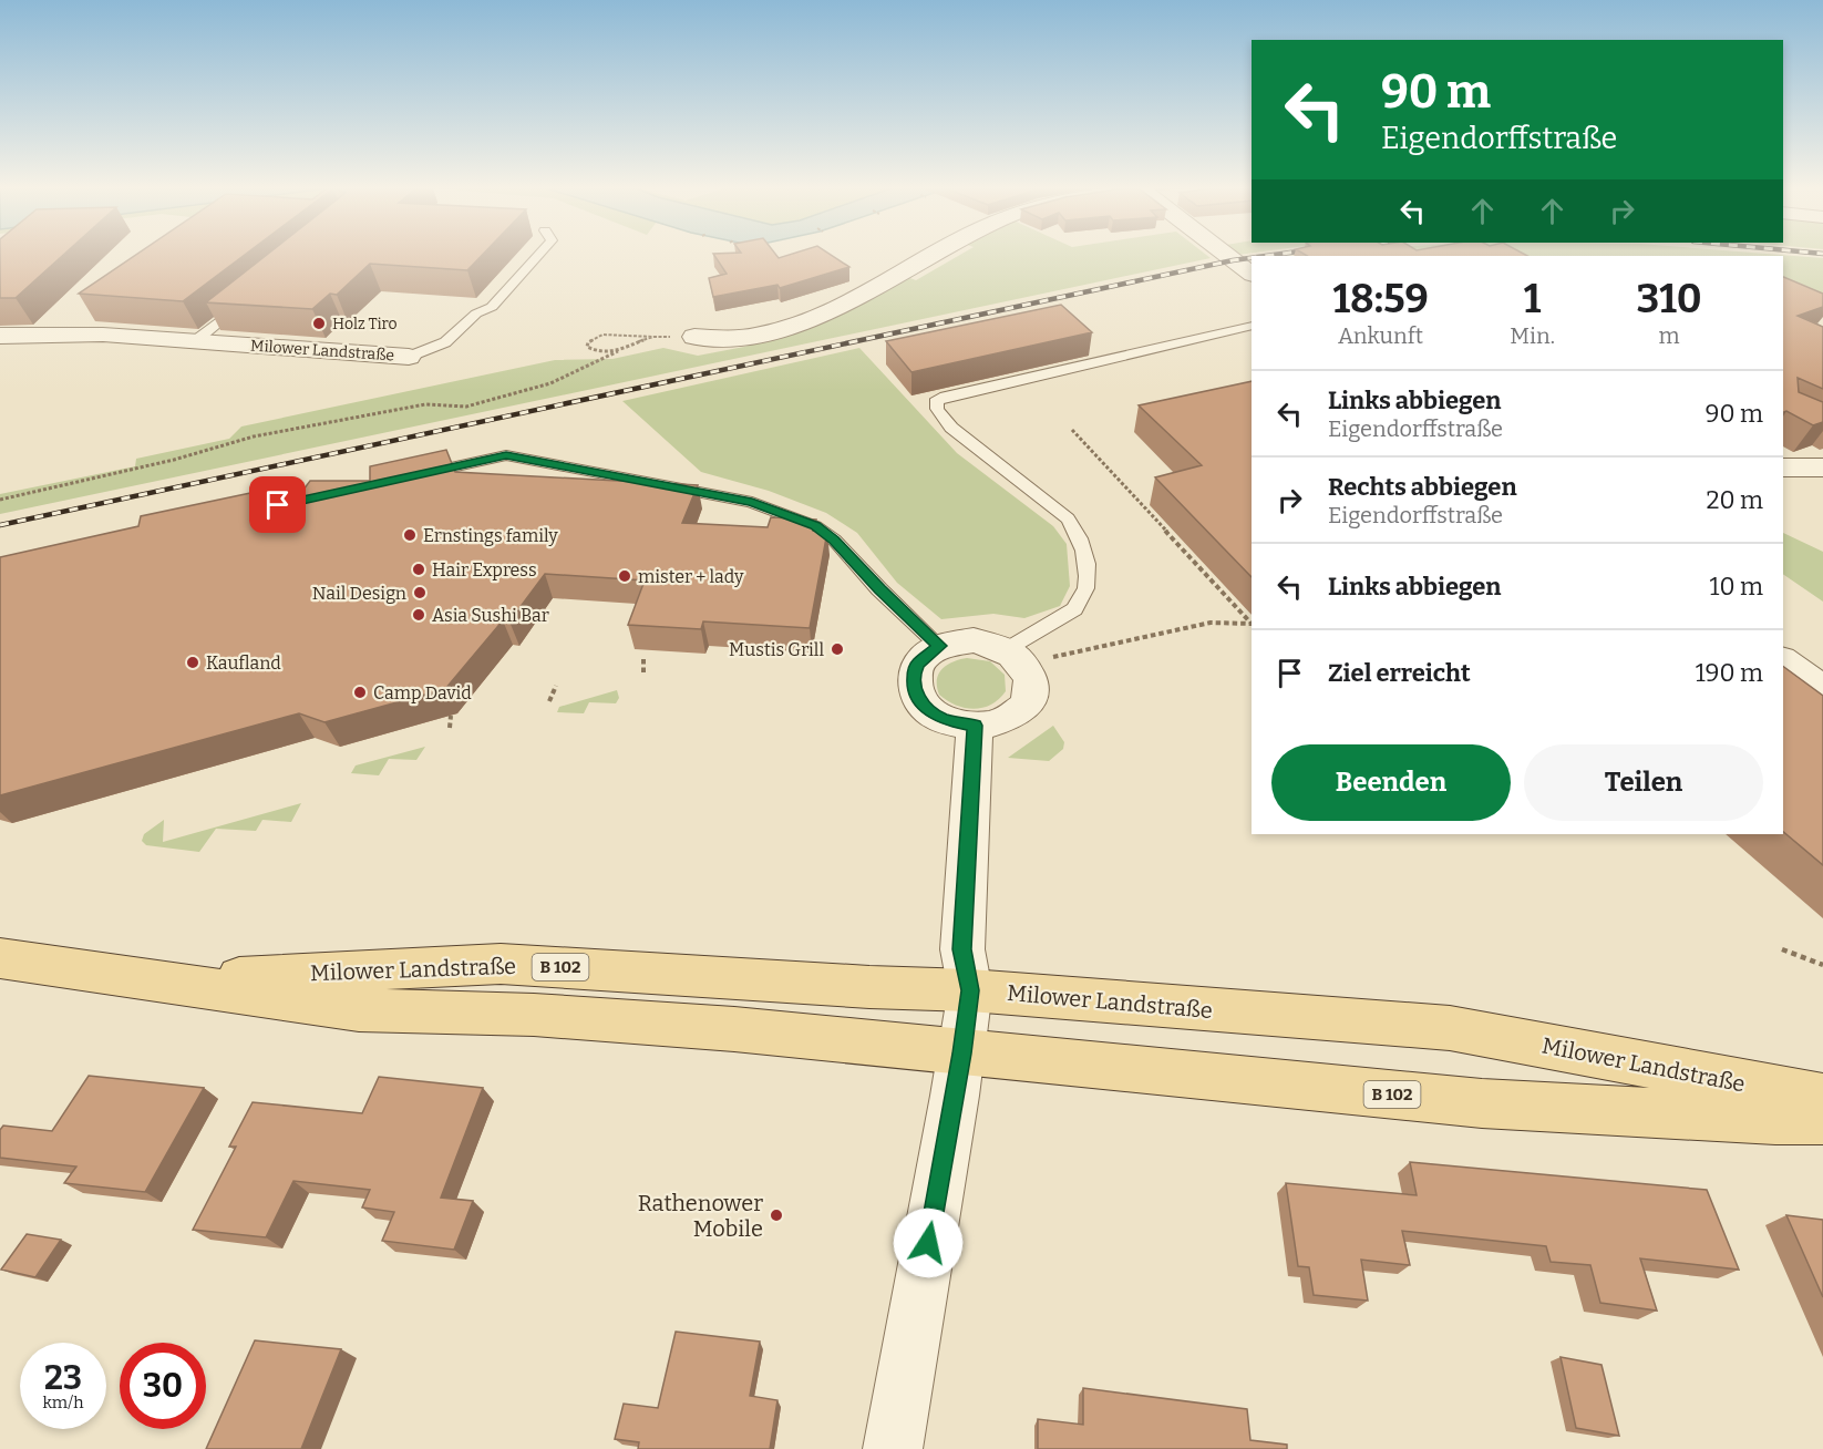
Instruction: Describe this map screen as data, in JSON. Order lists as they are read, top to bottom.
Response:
{
  "streets": {
    "main road": ["Milower Landstraße", "B 102"]
  },
  "places": [
    "Holz Tiro",
    "Ernstings family",
    "Hair Express",
    "mister + lady",
    "Nail Design",
    "Asia Sushi Bar",
    "Mustis Grill",
    "Kaufland",
    "Camp David",
    "Rathenower Mobile"
  ],
  "page": {
    "turn": ["90 m", "Eigendorffstraße"],
    "eta": [
      "18:59",
      "Ankunft",
      "1",
      "Min.",
      "310",
      "m"
    ],
    "list": [
      {
        "name": "Links abbiegen",
        "note": "Eigendorffstraße",
        "value": "90 m"
      },
      {
        "name": "Rechts abbiegen",
        "note": "Eigendorffstraße",
        "value": "20 m"
      },
      {
        "name": "Links abbiegen",
        "value": "10 m"
      },
      {
        "name": "Ziel erreicht",
        "value": "190 m"
      }
    ],
    "buttons": ["Beenden", "Teilen"],
    "speed": "23 km/h",
    "limit": "30"
  }
}
